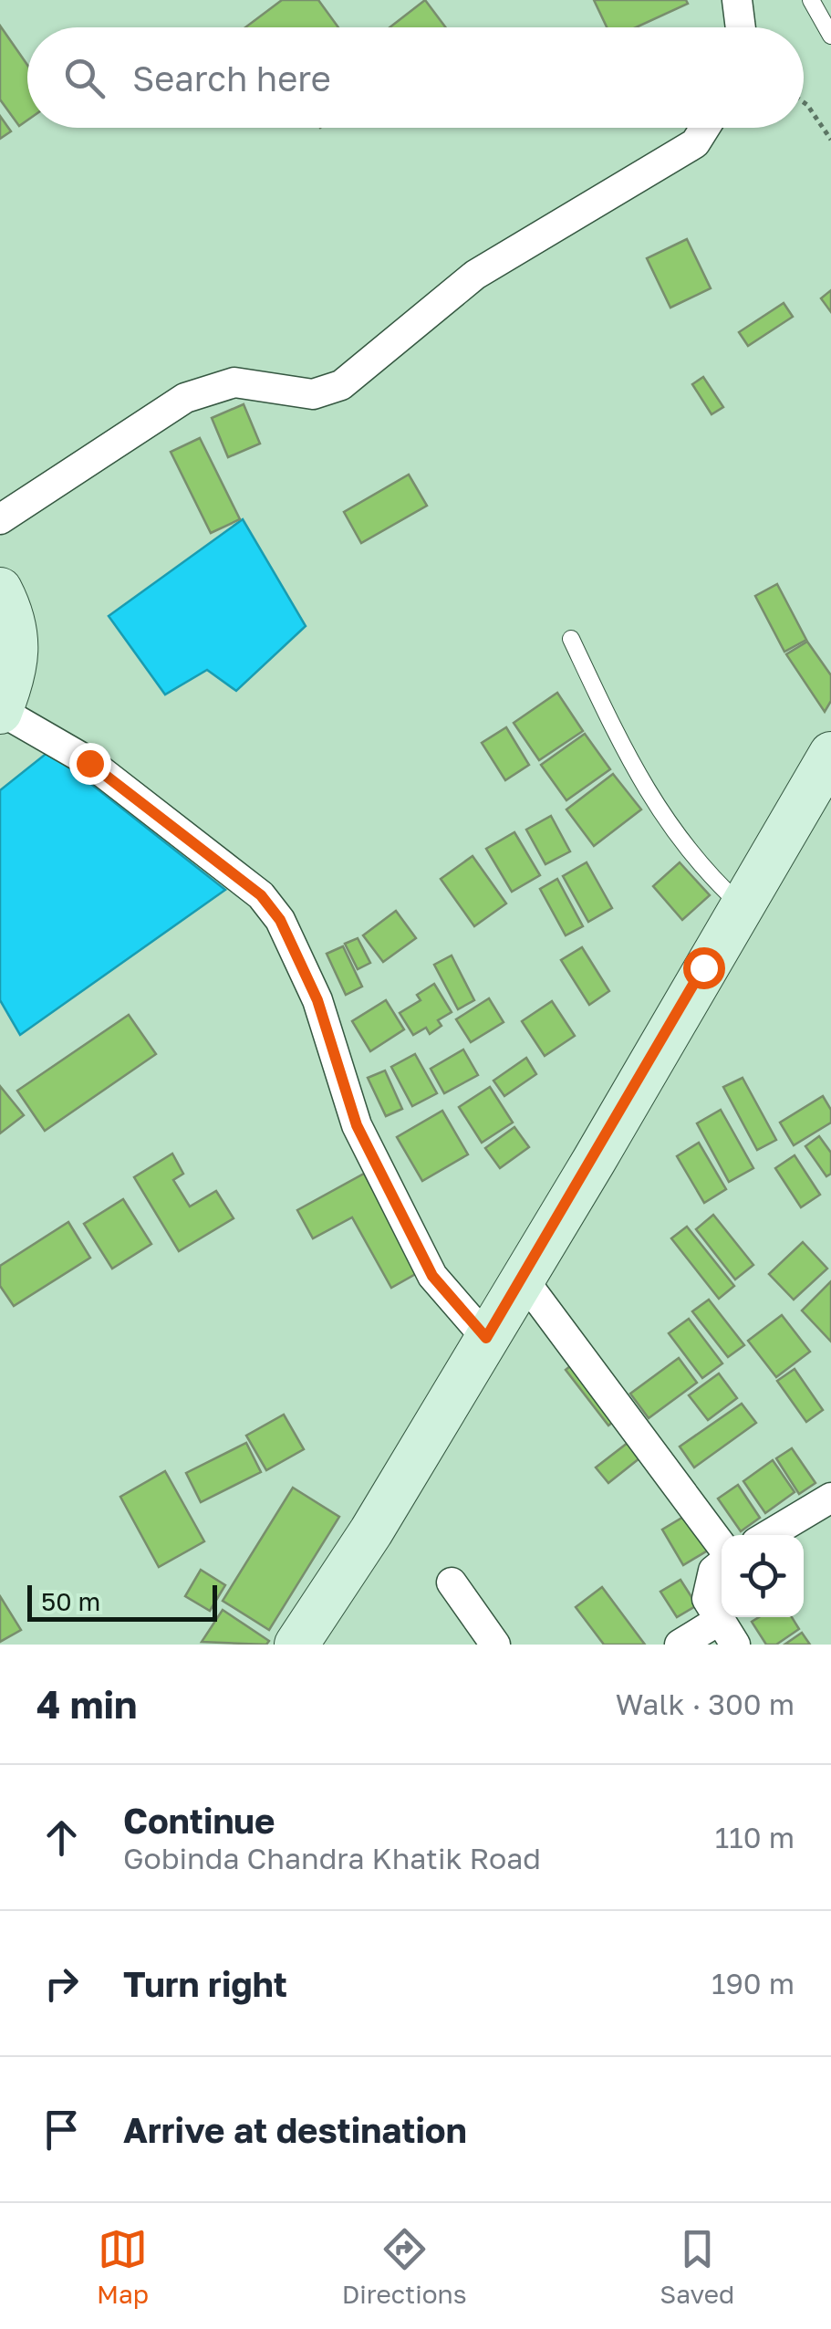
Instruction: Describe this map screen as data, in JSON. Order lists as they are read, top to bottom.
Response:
{
  "scale_bar": "50 m",
  "page": {
    "search": "Search here",
    "scale": "50 m",
    "heading": ["4 min", "Walk · 300 m"],
    "list": [
      ["Continue", "Gobinda Chandra Khatik Road", "110 m"],
      ["Turn right", "190 m"],
      "Arrive at destination"
    ],
    "nav": ["Map", "Directions", "Saved"]
  }
}
